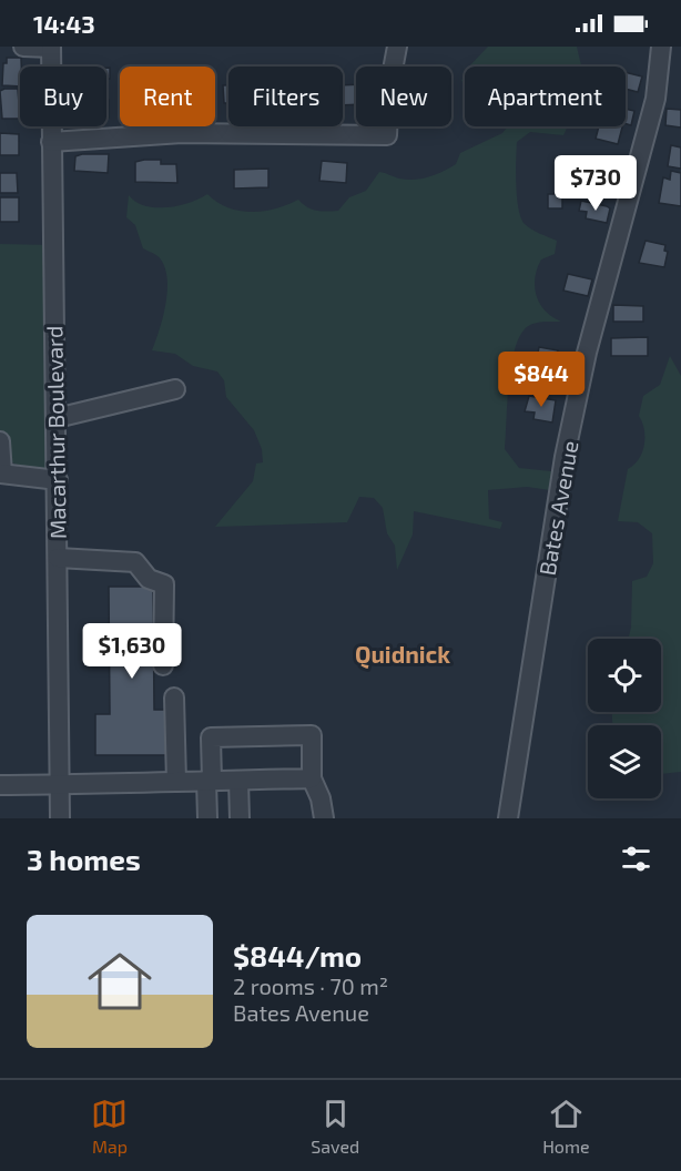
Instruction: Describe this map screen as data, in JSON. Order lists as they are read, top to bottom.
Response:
{
  "streets": {
    "street": ["Macarthur Boulevard", "Bates Avenue"]
  },
  "districts": ["Quidnick"],
  "page": {
    "status": "14:43",
    "chip": [
      "Buy",
      "Rent",
      "Filters",
      "New",
      "Apartment"
    ],
    "price": ["$730", "$844", "$1,630"],
    "heading": "3 homes",
    "list": [
      {
        "name": "$844/mo",
        "note": "2 rooms · 70 m² · Bates Avenue"
      }
    ],
    "tabs": ["Map", "Saved", "Home"]
  }
}
